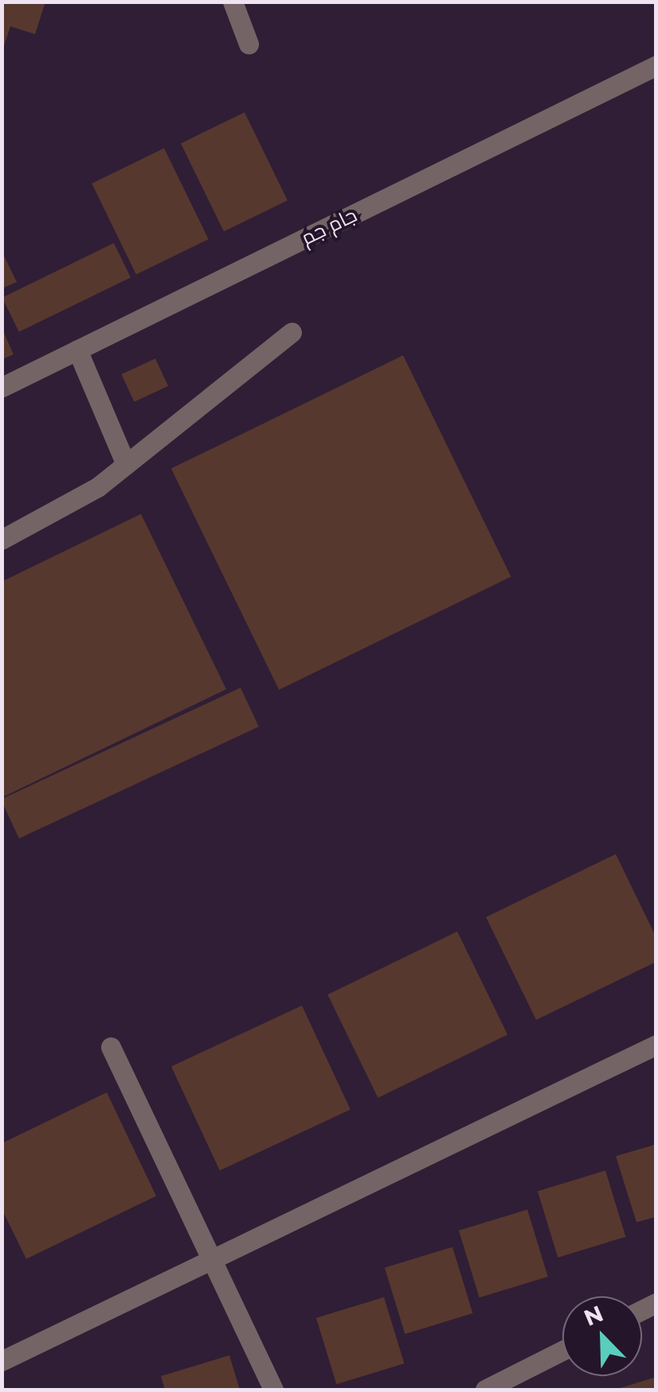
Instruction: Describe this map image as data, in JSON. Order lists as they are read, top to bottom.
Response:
{
  "streets": {
    "street": ["جام جم"]
  },
  "north": "top left"
}
